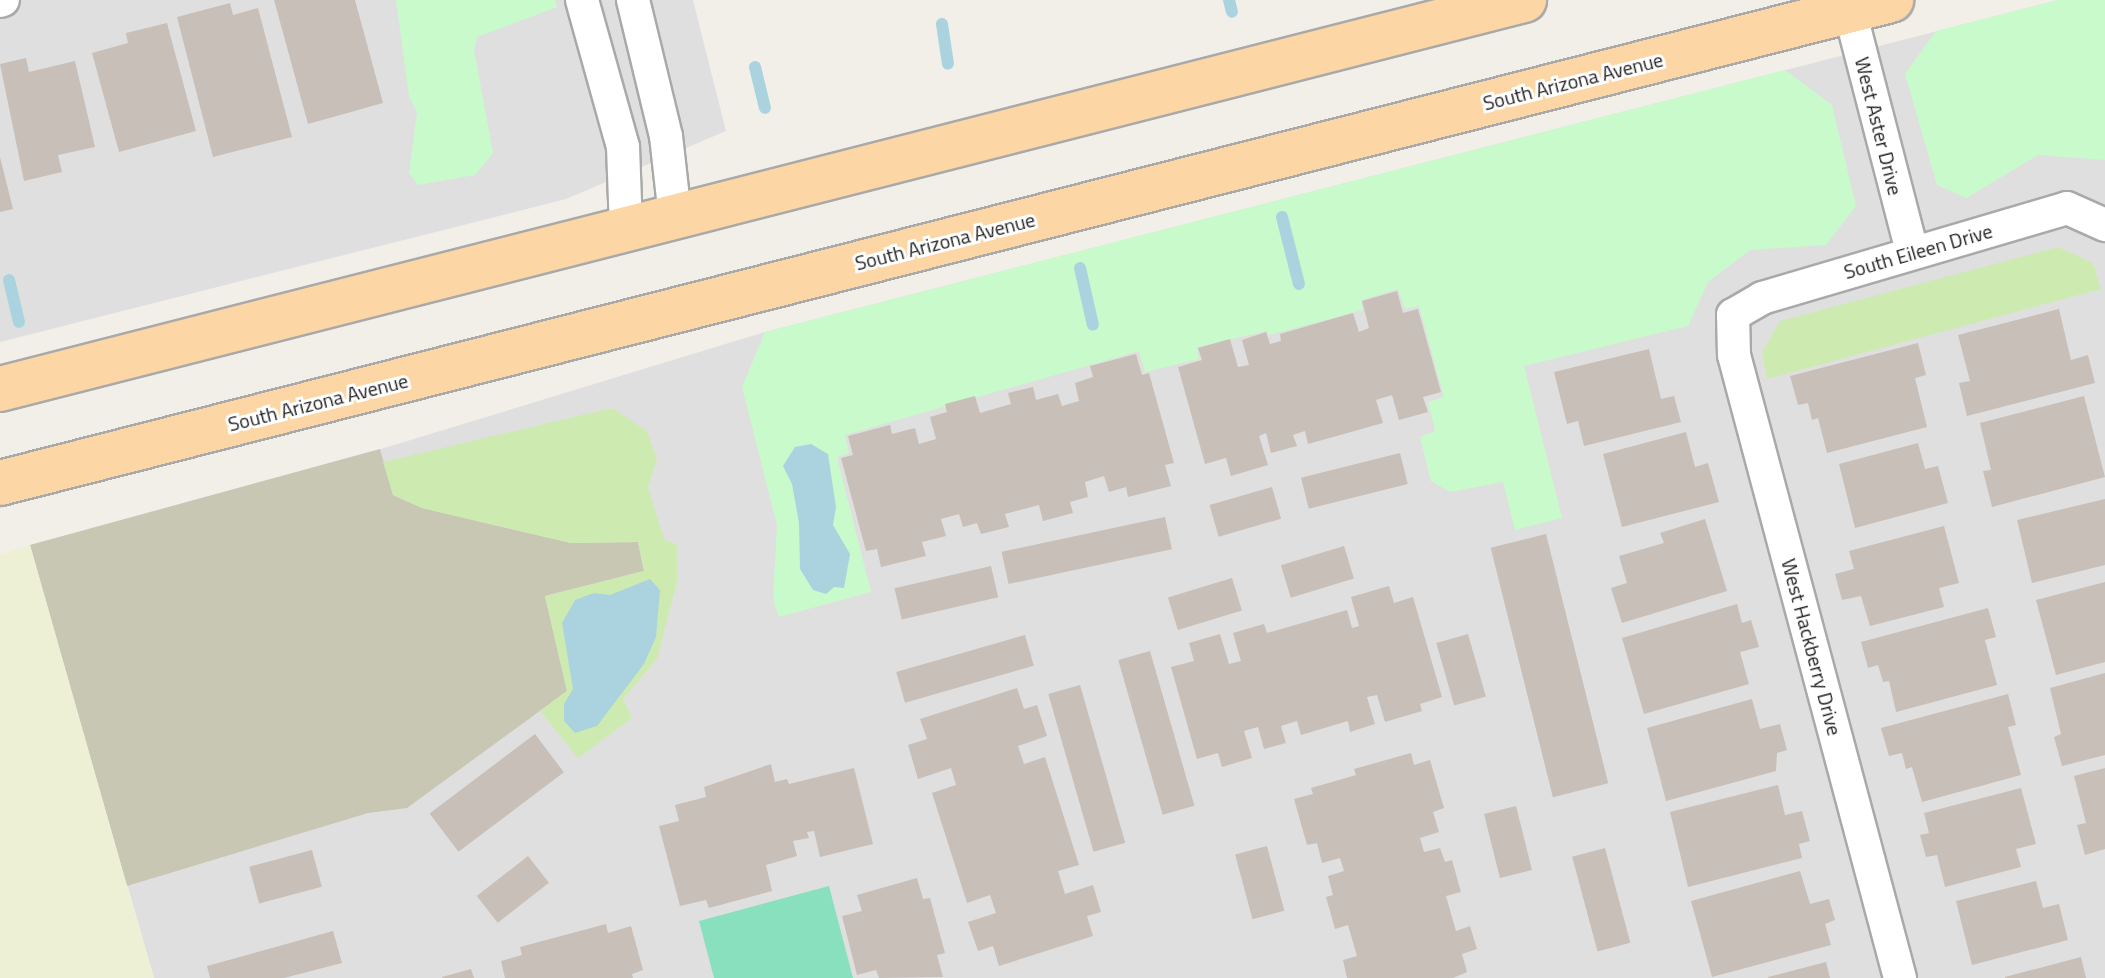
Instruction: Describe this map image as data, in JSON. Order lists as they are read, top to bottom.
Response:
{
  "streets": {
    "main road": ["South Arizona Avenue"],
    "street": ["West Aster Drive", "South Eileen Drive", "West Hackberry Drive"]
  },
  "crossings": [
    ["South Arizona Avenue", "West Aster Drive"],
    ["West Aster Drive", "South Eileen Drive"],
    ["South Eileen Drive", "West Hackberry Drive"]
  ]
}
